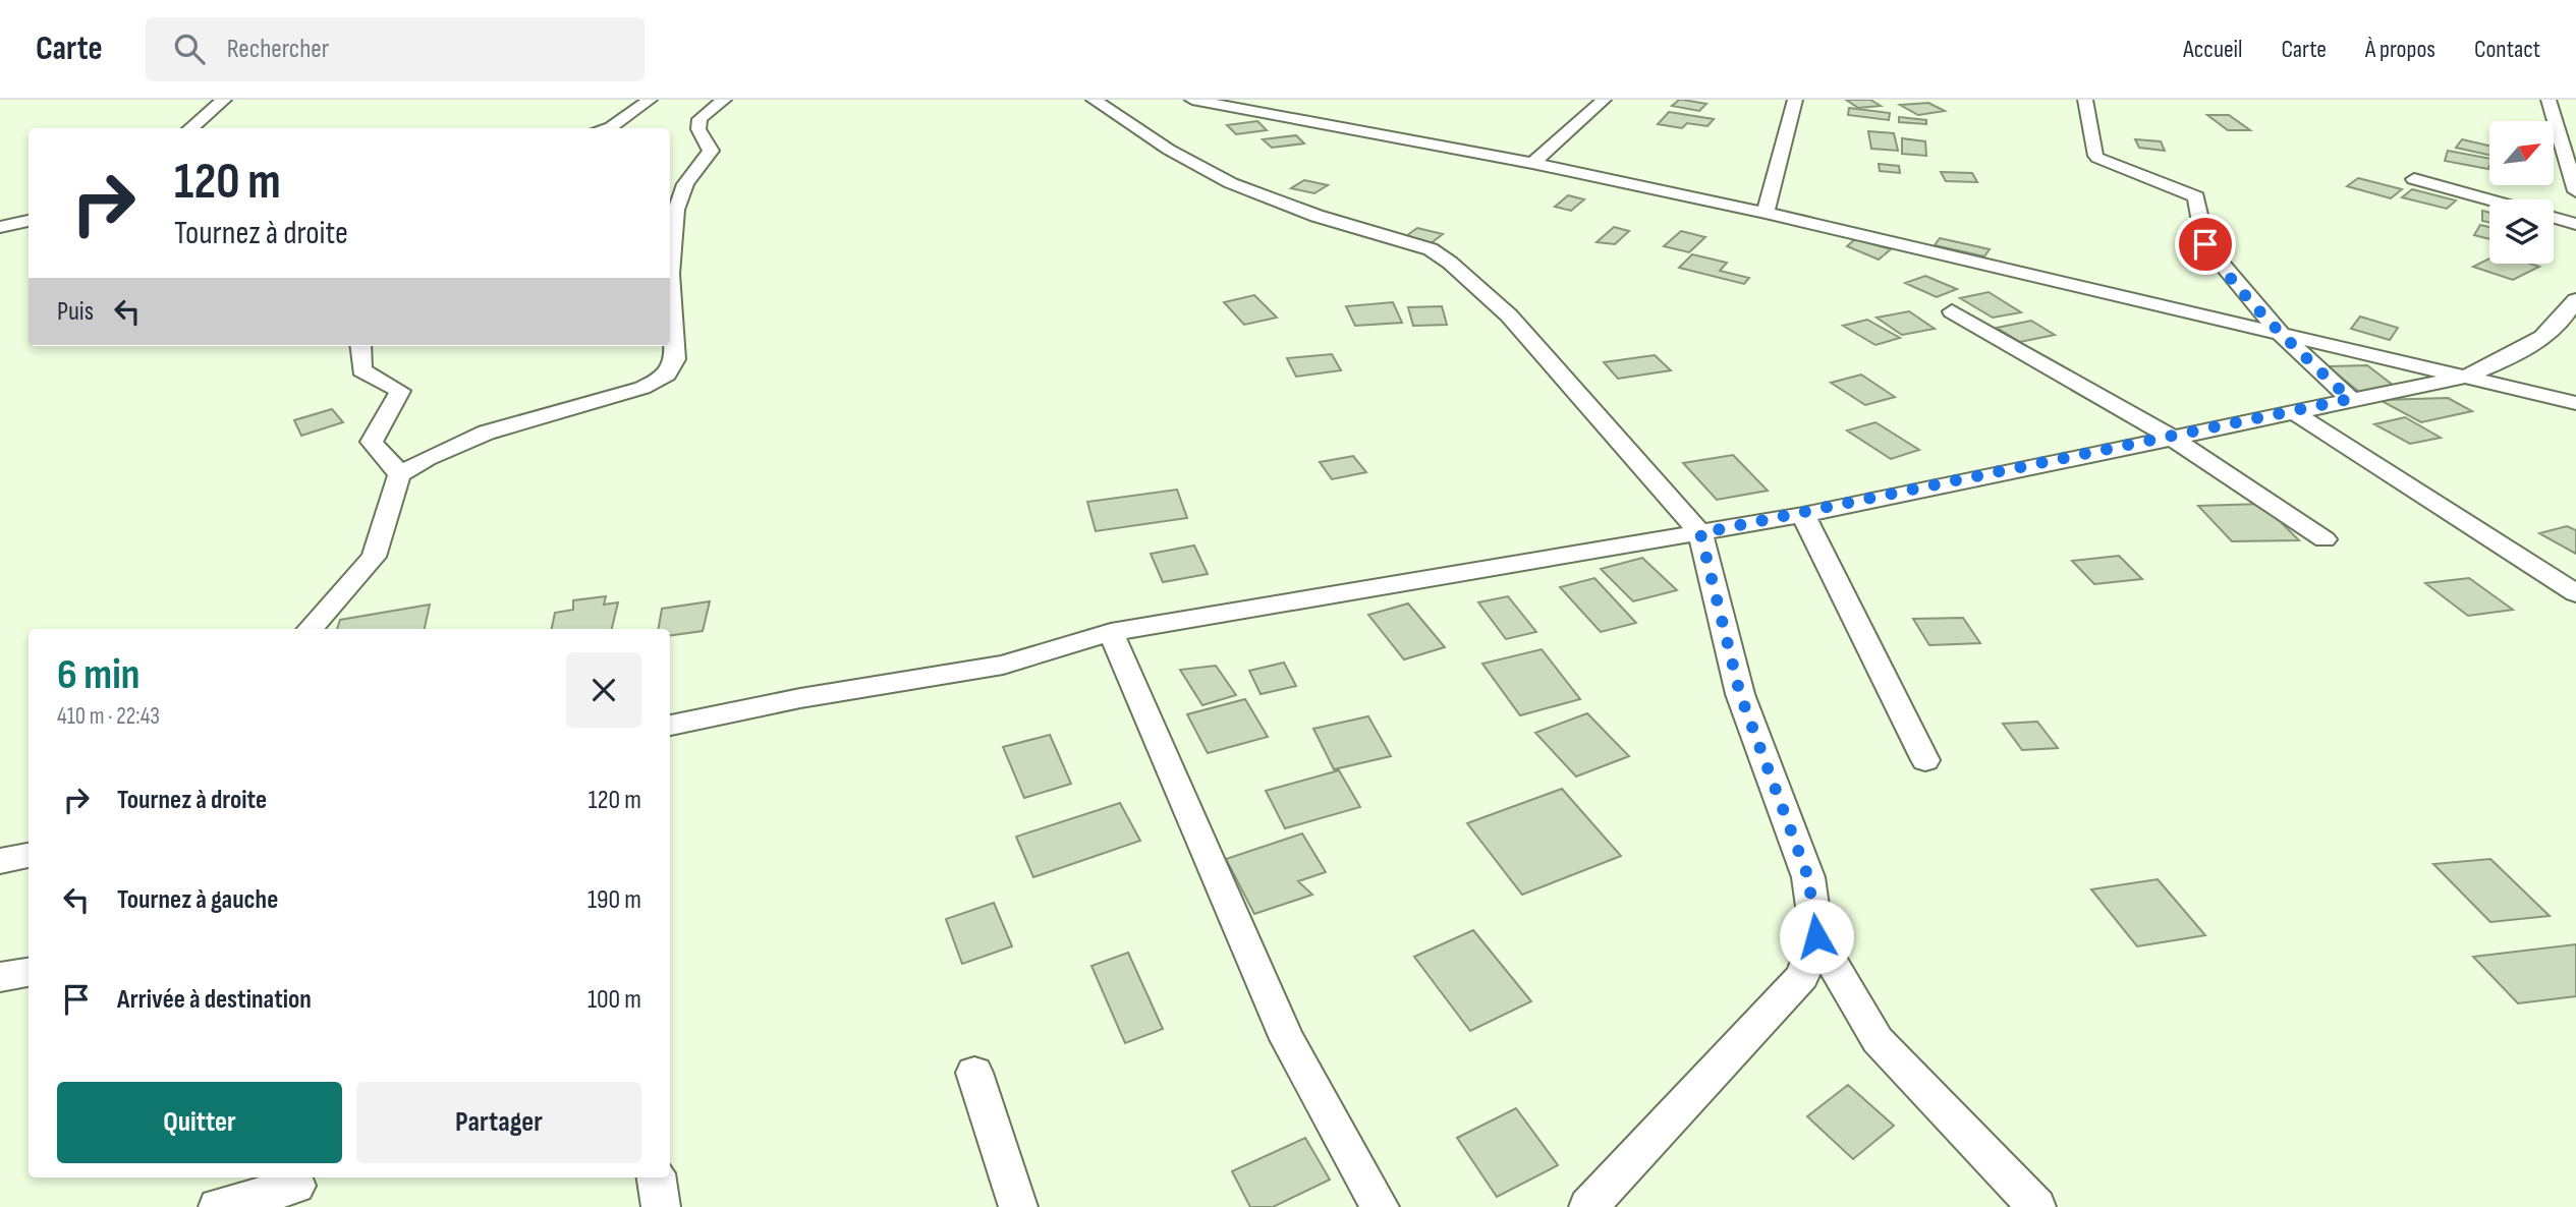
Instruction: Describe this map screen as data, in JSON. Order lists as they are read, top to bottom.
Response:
{
  "north": "top right",
  "page": {
    "header": "Carte",
    "search": "Rechercher",
    "nav": [
      "Accueil",
      "Carte",
      "À propos",
      "Contact"
    ],
    "turn": ["120 m", "Tournez à droite"],
    "then": "Puis",
    "heading": ["6 min", "410 m · 22:43"],
    "list": [
      {
        "name": "Tournez à droite",
        "value": "120 m"
      },
      {
        "name": "Tournez à gauche",
        "value": "190 m"
      },
      {
        "name": "Arrivée à destination",
        "value": "100 m"
      }
    ],
    "buttons": ["Quitter", "Partager"]
  }
}
